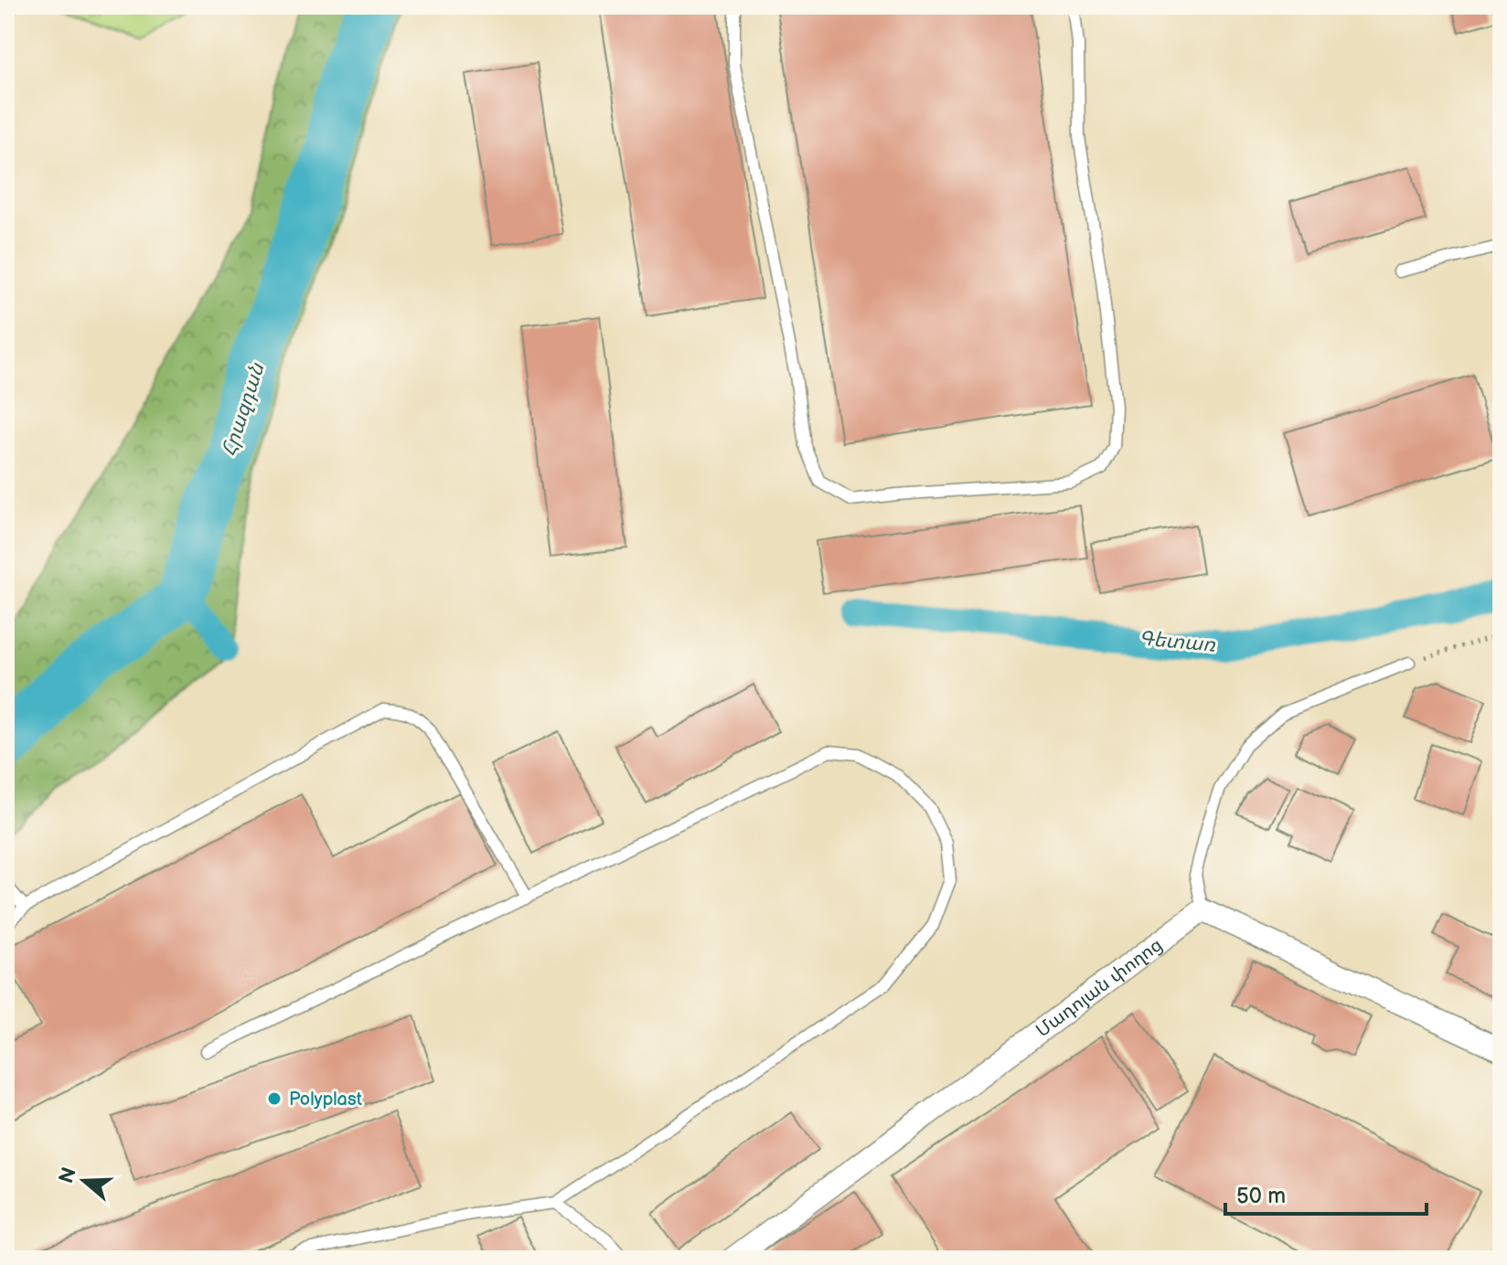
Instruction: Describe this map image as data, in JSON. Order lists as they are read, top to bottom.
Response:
{
  "streets": {
    "street": ["Մադոյան փողոց"]
  },
  "water": ["Հրազդան", "Գետառ"],
  "places": ["Polyplast"],
  "scale_bar": "50 m",
  "north": "left"
}
